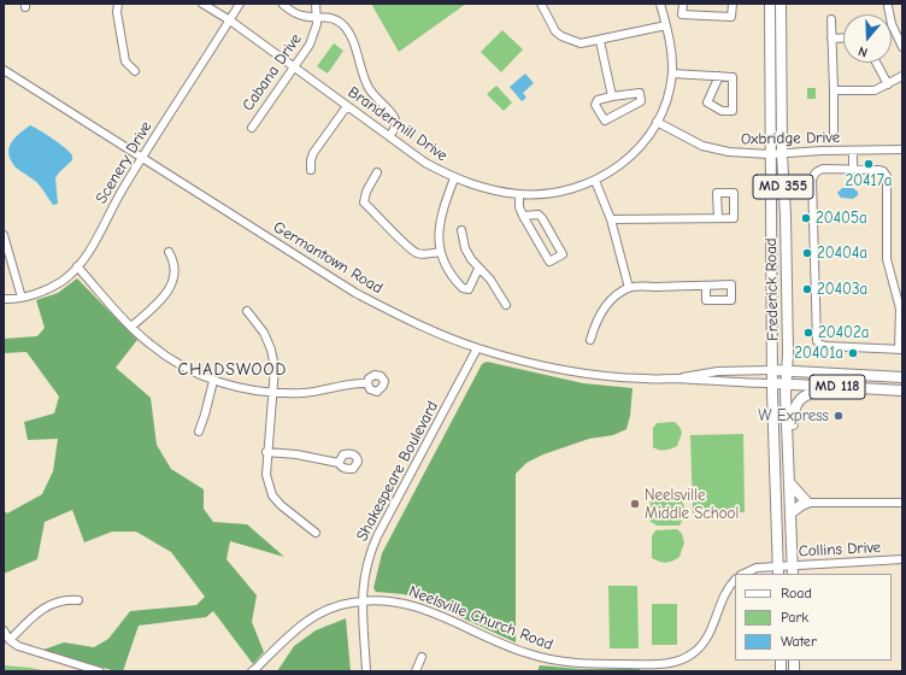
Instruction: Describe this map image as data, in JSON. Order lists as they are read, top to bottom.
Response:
{
  "streets": {
    "main road": [
      "MD 355",
      "Germantown Road",
      "Frederick Road",
      "MD 118"
    ],
    "street": [
      "Cabana Drive",
      "Brandermill Drive",
      "Oxbridge Drive",
      "Scenery Drive",
      "Shakespeare Boulevard",
      "Collins Drive",
      "Neelsville Church Road"
    ]
  },
  "crossings": [
    ["Cabana Drive", "Brandermill Drive"],
    ["Brandermill Drive", "Oxbridge Drive"],
    ["Brandermill Drive", "Scenery Drive"],
    ["Oxbridge Drive", "Frederick Road"],
    ["Scenery Drive", "Germantown Road"],
    ["Germantown Road", "Frederick Road"],
    ["Germantown Road", "Shakespeare Boulevard"],
    ["Frederick Road", "Collins Drive"],
    ["Shakespeare Boulevard", "Neelsville Church Road"]
  ],
  "districts": ["CHADSWOOD"],
  "places": [
    "20417a",
    "20405a",
    "20404a",
    "20403a",
    "20402a",
    "20401a",
    "W Express",
    "Neelsville Middle School"
  ],
  "legend": ["Road", "Park", "Water"],
  "north": "bottom"
}
